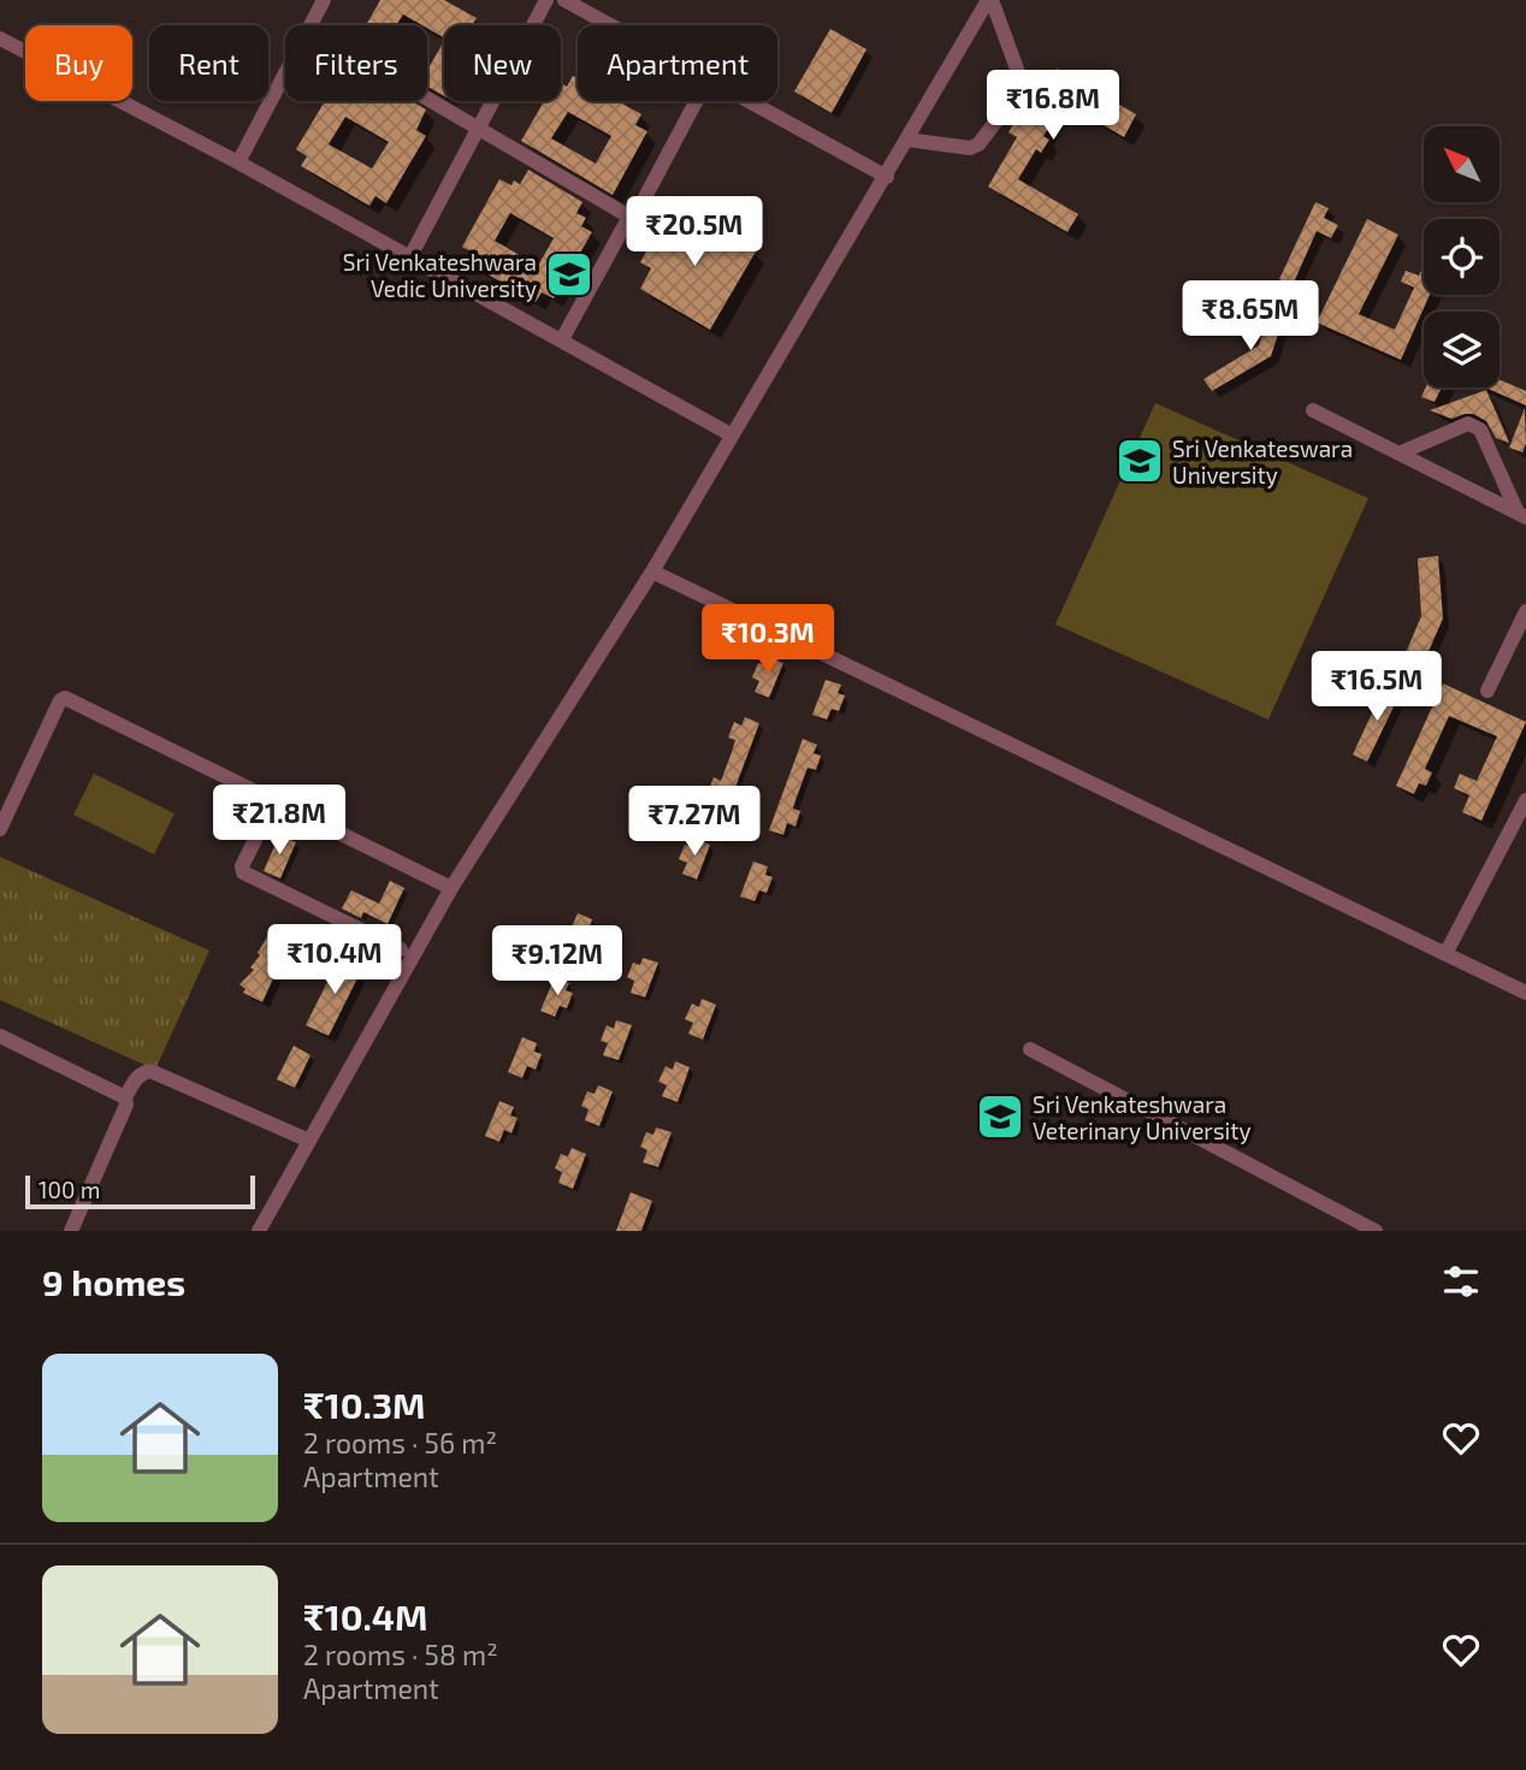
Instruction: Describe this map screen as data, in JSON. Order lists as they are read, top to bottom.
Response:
{
  "places": {
    "school or university": ["Sri Venkateshwara Vedic University", "Sri Venkateswara University", "Sri Venkateshwara Veterinary University"]
  },
  "scale_bar": "100 m",
  "north": "top left",
  "page": {
    "chip": [
      "Buy",
      "Rent",
      "Filters",
      "New",
      "Apartment"
    ],
    "price": [
      "₹16.8M",
      "₹20.5M",
      "₹8.65M",
      "₹10.3M",
      "₹16.5M",
      "₹21.8M",
      "₹7.27M",
      "₹10.4M",
      "₹9.12M"
    ],
    "scale": "100 m",
    "heading": "9 homes",
    "list": [
      {
        "name": "₹10.3M",
        "note": "2 rooms · 56 m² · Apartment"
      },
      {
        "name": "₹10.4M",
        "note": "2 rooms · 58 m² · Apartment"
      }
    ]
  }
}
